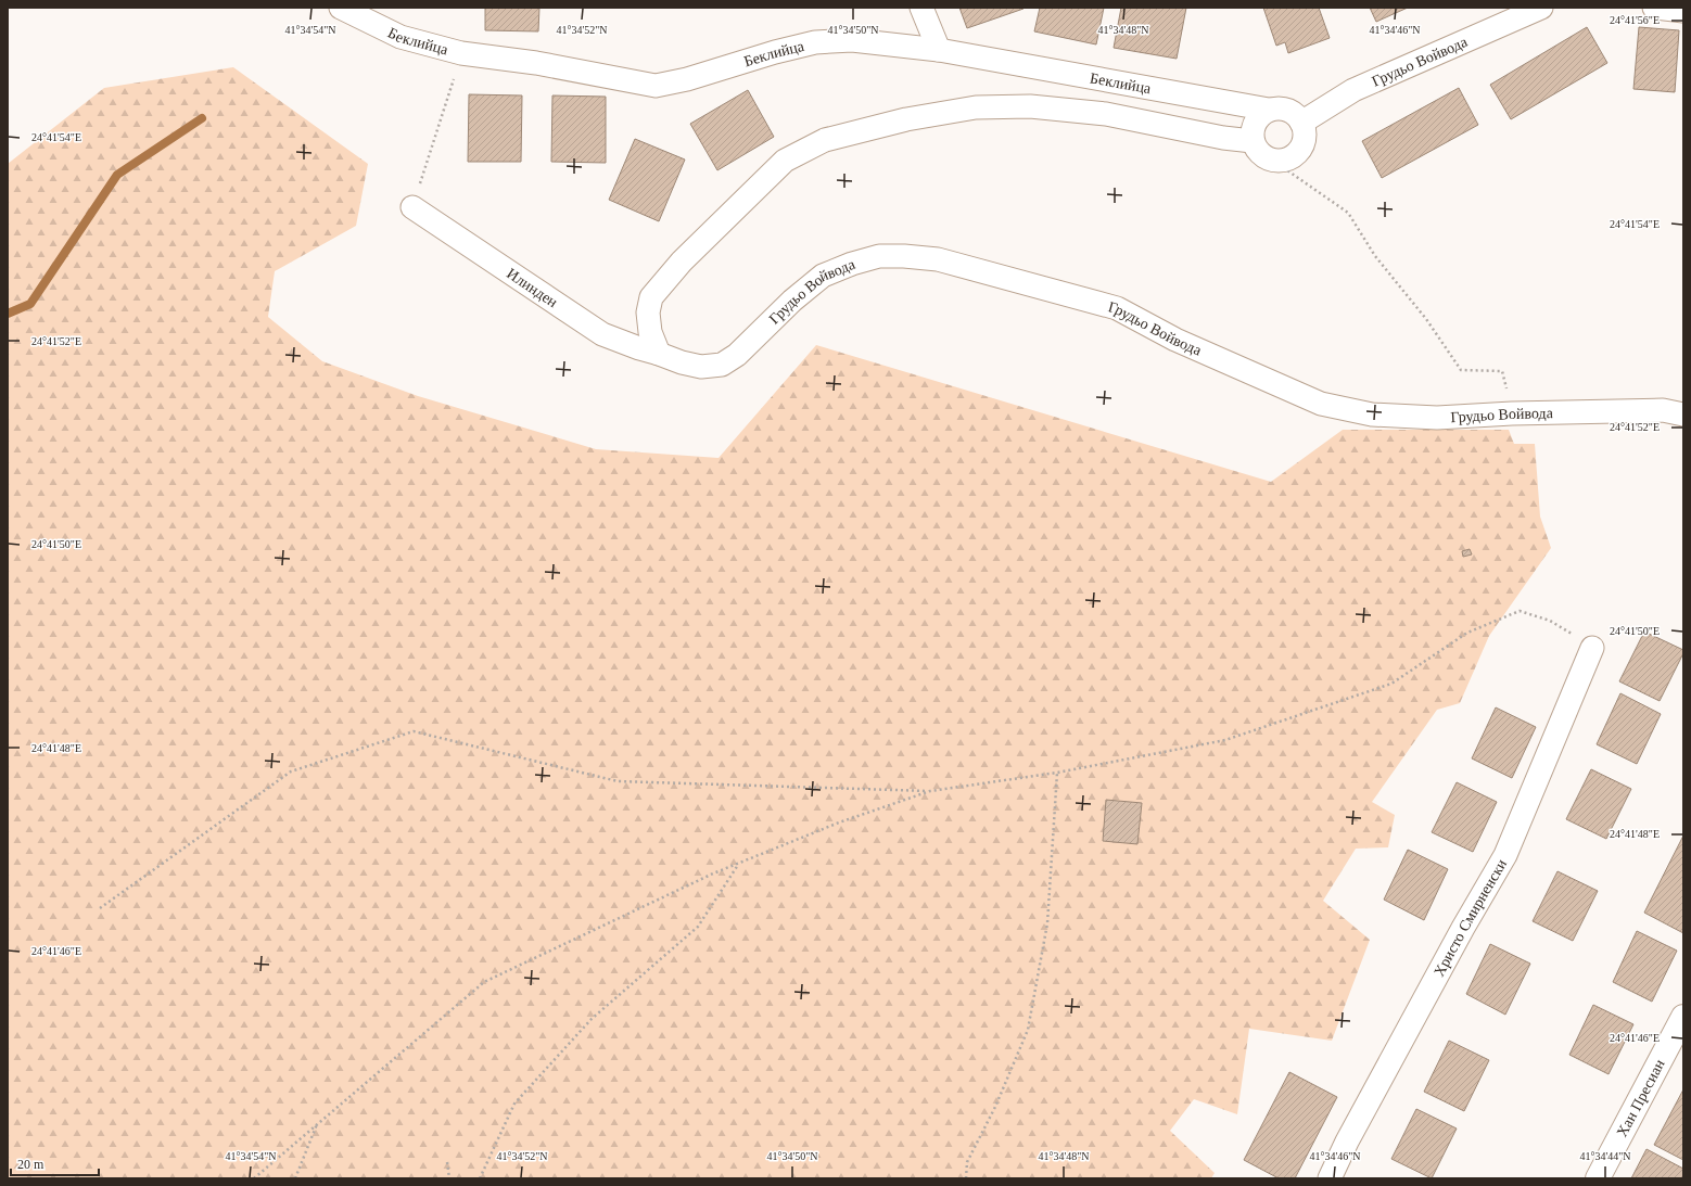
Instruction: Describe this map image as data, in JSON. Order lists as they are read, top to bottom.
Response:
{
  "streets": {
    "street": [
      "Беклийца",
      "Грудьо Войвода",
      "Илинден",
      "Христо Смирненски",
      "Хан Пресиан"
    ]
  },
  "crossings": [
    ["Беклийца", "Грудьо Войвода"],
    ["Грудьо Войвода", "Илинден"]
  ],
  "scale_bar": "20 m",
  "coordinates": [
    "24°41'56\"E",
    "41°34'54\"N",
    "41°34'52\"N",
    "41°34'50\"N",
    "41°34'48\"N",
    "41°34'46\"N",
    "24°41'54\"E",
    "24°41'52\"E",
    "24°41'50\"E",
    "24°41'48\"E",
    "24°41'46\"E",
    "41°34'44\"N"
  ]
}
